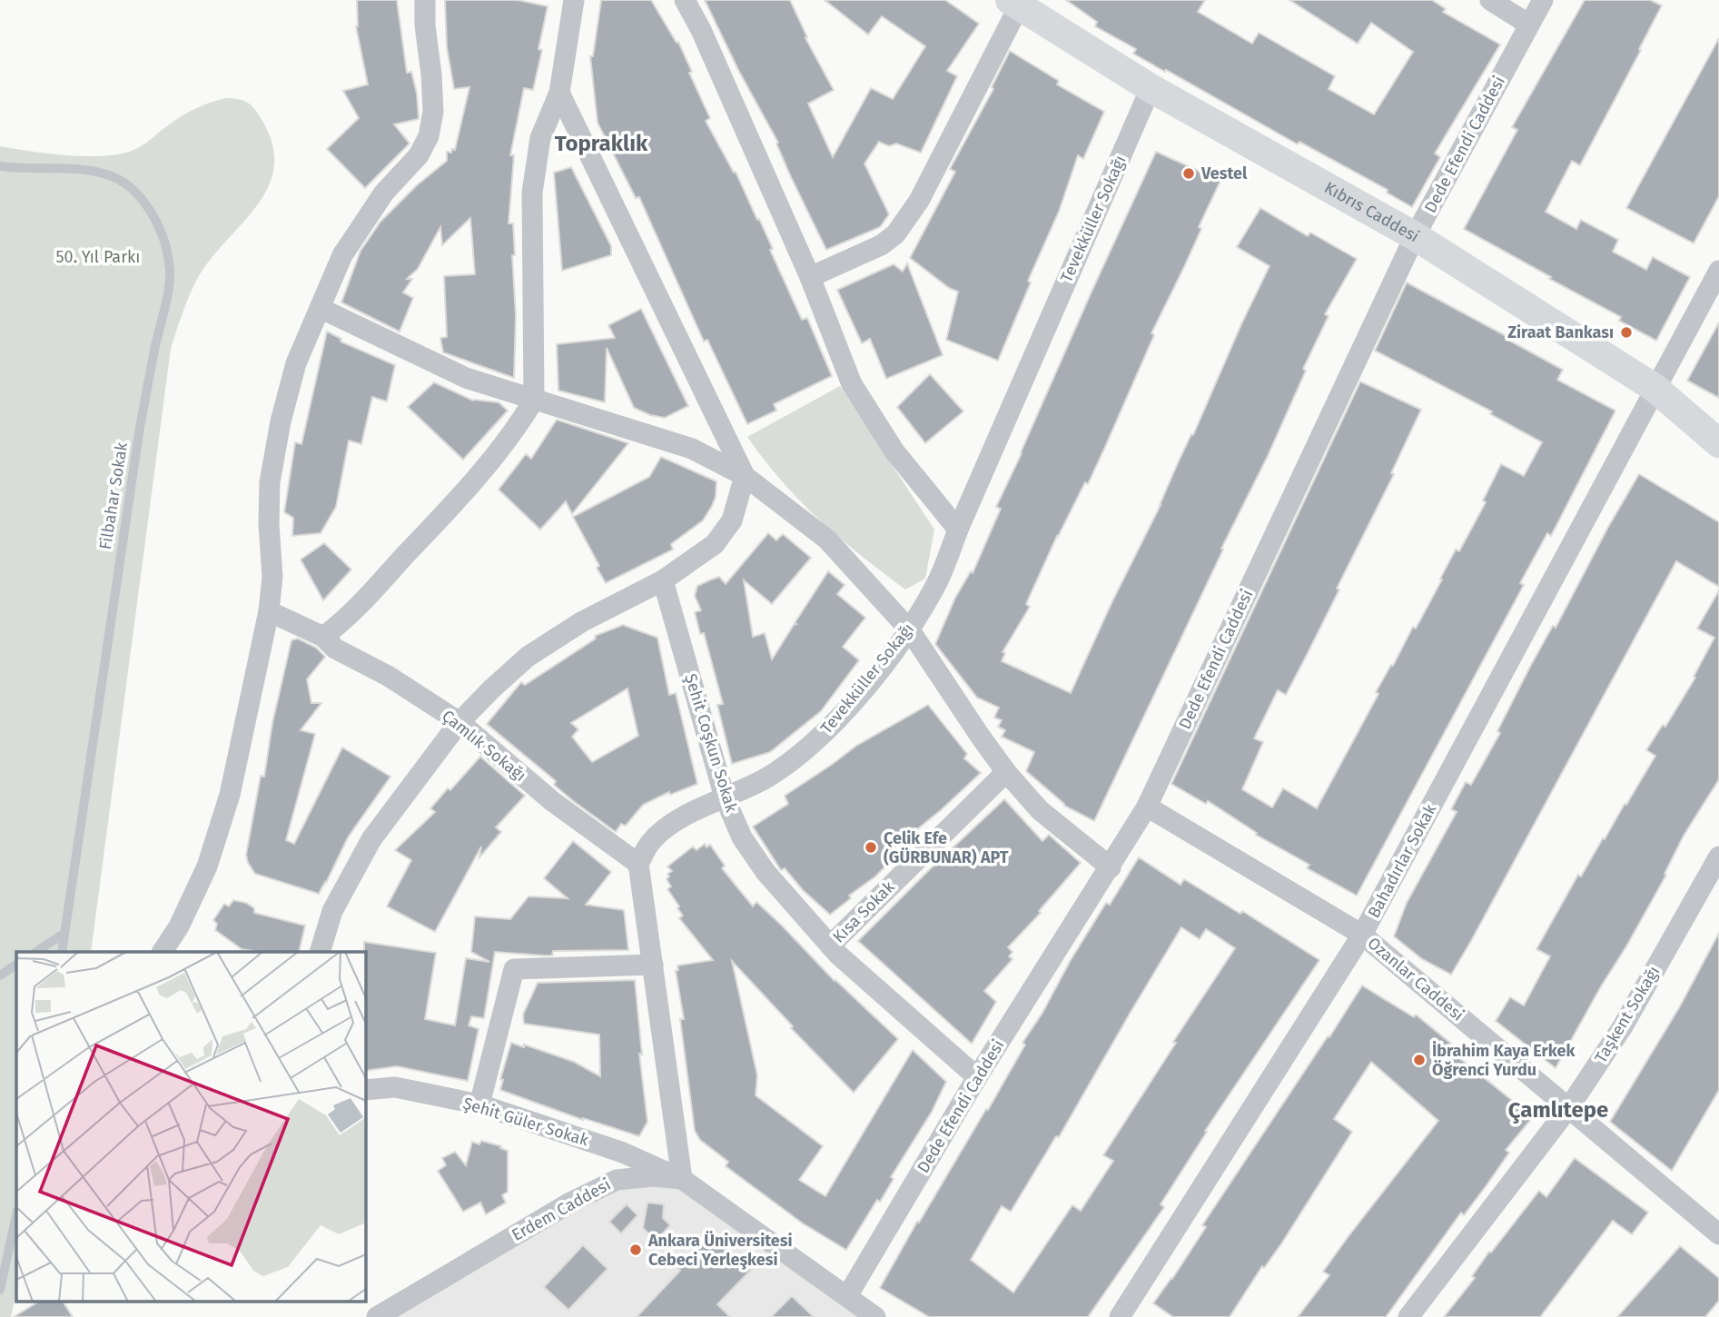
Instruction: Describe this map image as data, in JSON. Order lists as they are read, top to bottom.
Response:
{
  "streets": {
    "main road": ["Kıbrıs Caddesi"],
    "street": [
      "Dede Efendi Caddesi",
      "Tevekküller Sokağı",
      "Şehit Coşkun Sokak",
      "Çamlık Sokağı",
      "Bahadırlar Sokak",
      "Kısa Sokak",
      "Ozanlar Caddesi",
      "Taşkent Sokağı",
      "Şehit Güler Sokak",
      "Erdem Caddesi"
    ],
    "lane": ["Filbahar Sokak"]
  },
  "crossings": [
    ["Dede Efendi Caddesi", "Kıbrıs Caddesi"],
    ["Dede Efendi Caddesi", "Şehit Coşkun Sokak"],
    ["Dede Efendi Caddesi", "Ozanlar Caddesi"],
    ["Dede Efendi Caddesi", "Erdem Caddesi"],
    ["Kıbrıs Caddesi", "Tevekküller Sokağı"],
    ["Kıbrıs Caddesi", "Bahadırlar Sokak"],
    ["Tevekküller Sokağı", "Şehit Coşkun Sokak"],
    ["Tevekküller Sokağı", "Çamlık Sokağı"],
    ["Şehit Coşkun Sokak", "Kısa Sokak"],
    ["Bahadırlar Sokak", "Ozanlar Caddesi"],
    ["Ozanlar Caddesi", "Taşkent Sokağı"],
    ["Şehit Güler Sokak", "Erdem Caddesi"]
  ],
  "districts": ["Topraklık", "Çamlıtepe"],
  "parks": ["50. Yıl Parkı"],
  "places": [
    "Vestel",
    "Ziraat Bankası",
    "Çelik Efe (GÜRBUNAR) APT",
    "İbrahim Kaya Erkek Öğrenci Yurdu",
    "Ankara Üniversitesi Cebeci Yerleşkesi"
  ]
}
